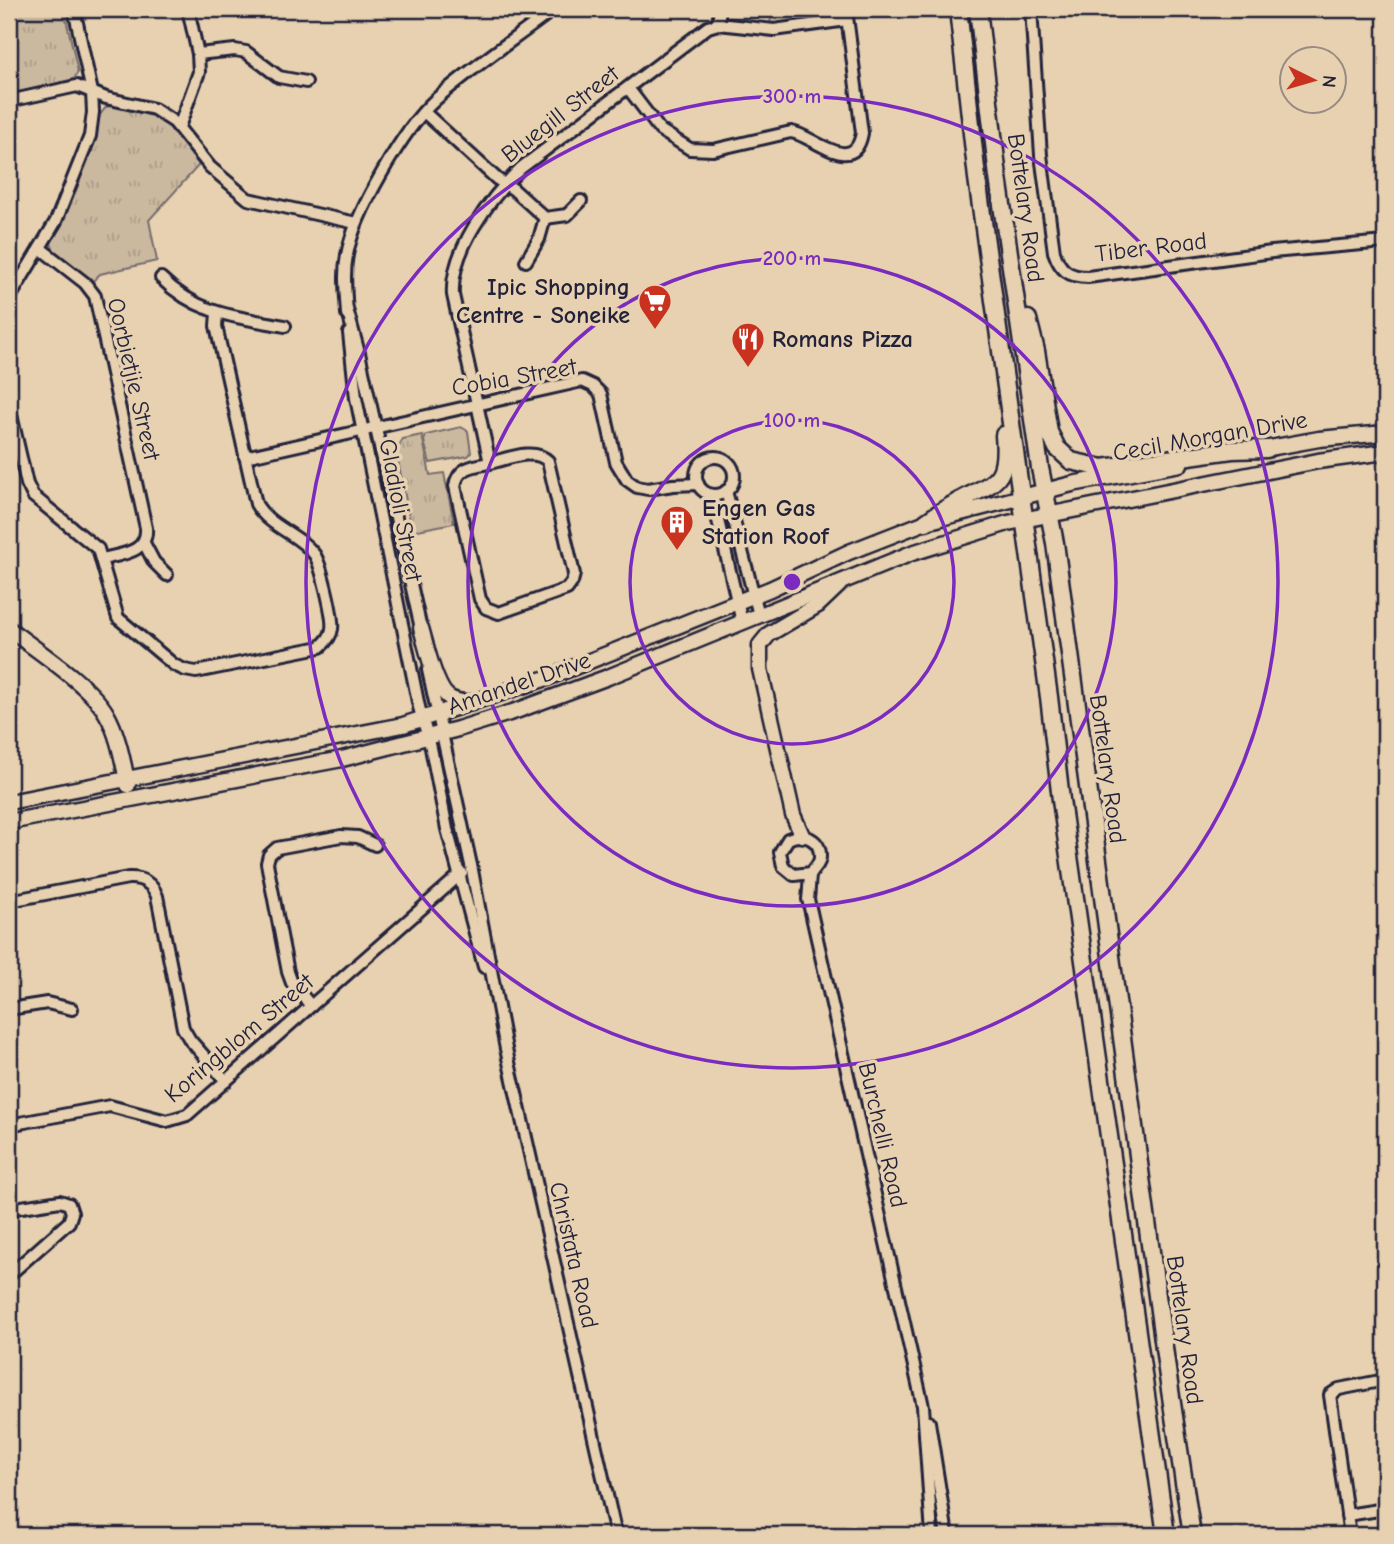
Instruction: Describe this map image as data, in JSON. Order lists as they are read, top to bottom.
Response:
{
  "streets": {
    "main road": ["Bottelary Road"],
    "street": [
      "Bluegill Street",
      "Tiber Road",
      "Cobia Street",
      "Oorbietjie Street",
      "Cecil Morgan Drive",
      "Gladioli Street",
      "Amandel Drive",
      "Koringblom Street",
      "Burchelli Road",
      "Christata Road"
    ]
  },
  "crossings": [
    ["Bluegill Street", "Cobia Street"],
    ["Bottelary Road", "Cecil Morgan Drive"],
    ["Bottelary Road", "Amandel Drive"],
    ["Cobia Street", "Gladioli Street"],
    ["Cecil Morgan Drive", "Amandel Drive"],
    ["Gladioli Street", "Amandel Drive"],
    ["Koringblom Street", "Christata Road"]
  ],
  "places": {
    "supermarket": ["Ipic Shopping Centre - Soneike"],
    "restaurant": ["Romans Pizza"],
    "building": ["Engen Gas Station Roof"]
  },
  "north": "right",
  "rings": ["300 m", "200 m", "100 m"]
}
